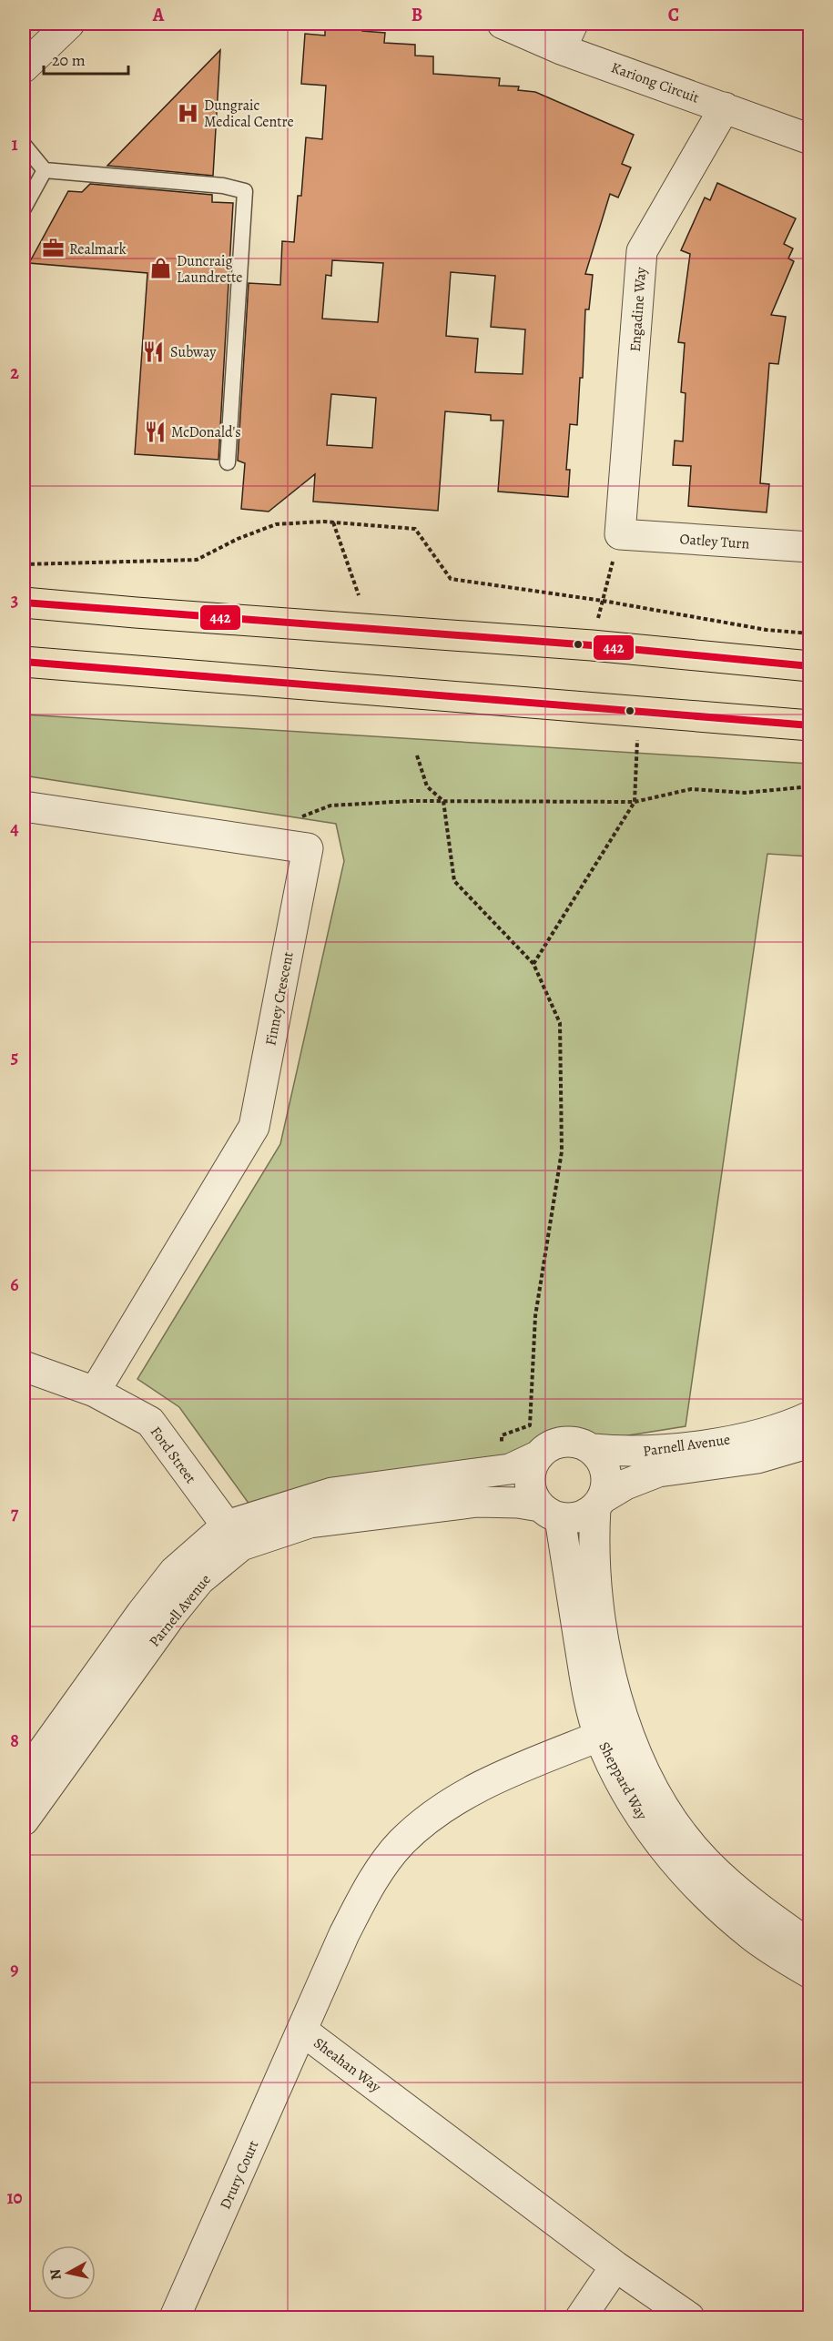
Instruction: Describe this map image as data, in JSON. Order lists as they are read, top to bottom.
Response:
{
  "streets": {
    "street": [
      "Kariong Circuit",
      "Engadine Way",
      "Oatley Turn",
      "Finney Crescent",
      "Parnell Avenue",
      "Ford Street",
      "Sheppard Way",
      "Sheahan Way",
      "Drury Court"
    ]
  },
  "crossings": [
    ["Kariong Circuit", "Engadine Way"],
    ["Engadine Way", "Oatley Turn"],
    ["Finney Crescent", "Ford Street"],
    ["Parnell Avenue", "Ford Street"],
    ["Parnell Avenue", "Sheppard Way"],
    ["Sheppard Way", "Sheahan Way"],
    ["Sheahan Way", "Drury Court"]
  ],
  "places": {
    "hospital": ["Dungraic Medical Centre"],
    "office": ["Realmark"],
    "shop": ["Duncraig Laundrette"],
    "restaurant": ["Subway", "McDonald's"]
  },
  "lines": ["transit line 442"],
  "scale_bar": "20 m",
  "north": "left",
  "grid": {
    "columns": ["A", "B", "C"],
    "rows": [
      "1",
      "2",
      "3",
      "4",
      "5",
      "6",
      "7",
      "8",
      "9",
      "10"
    ]
  }
}
